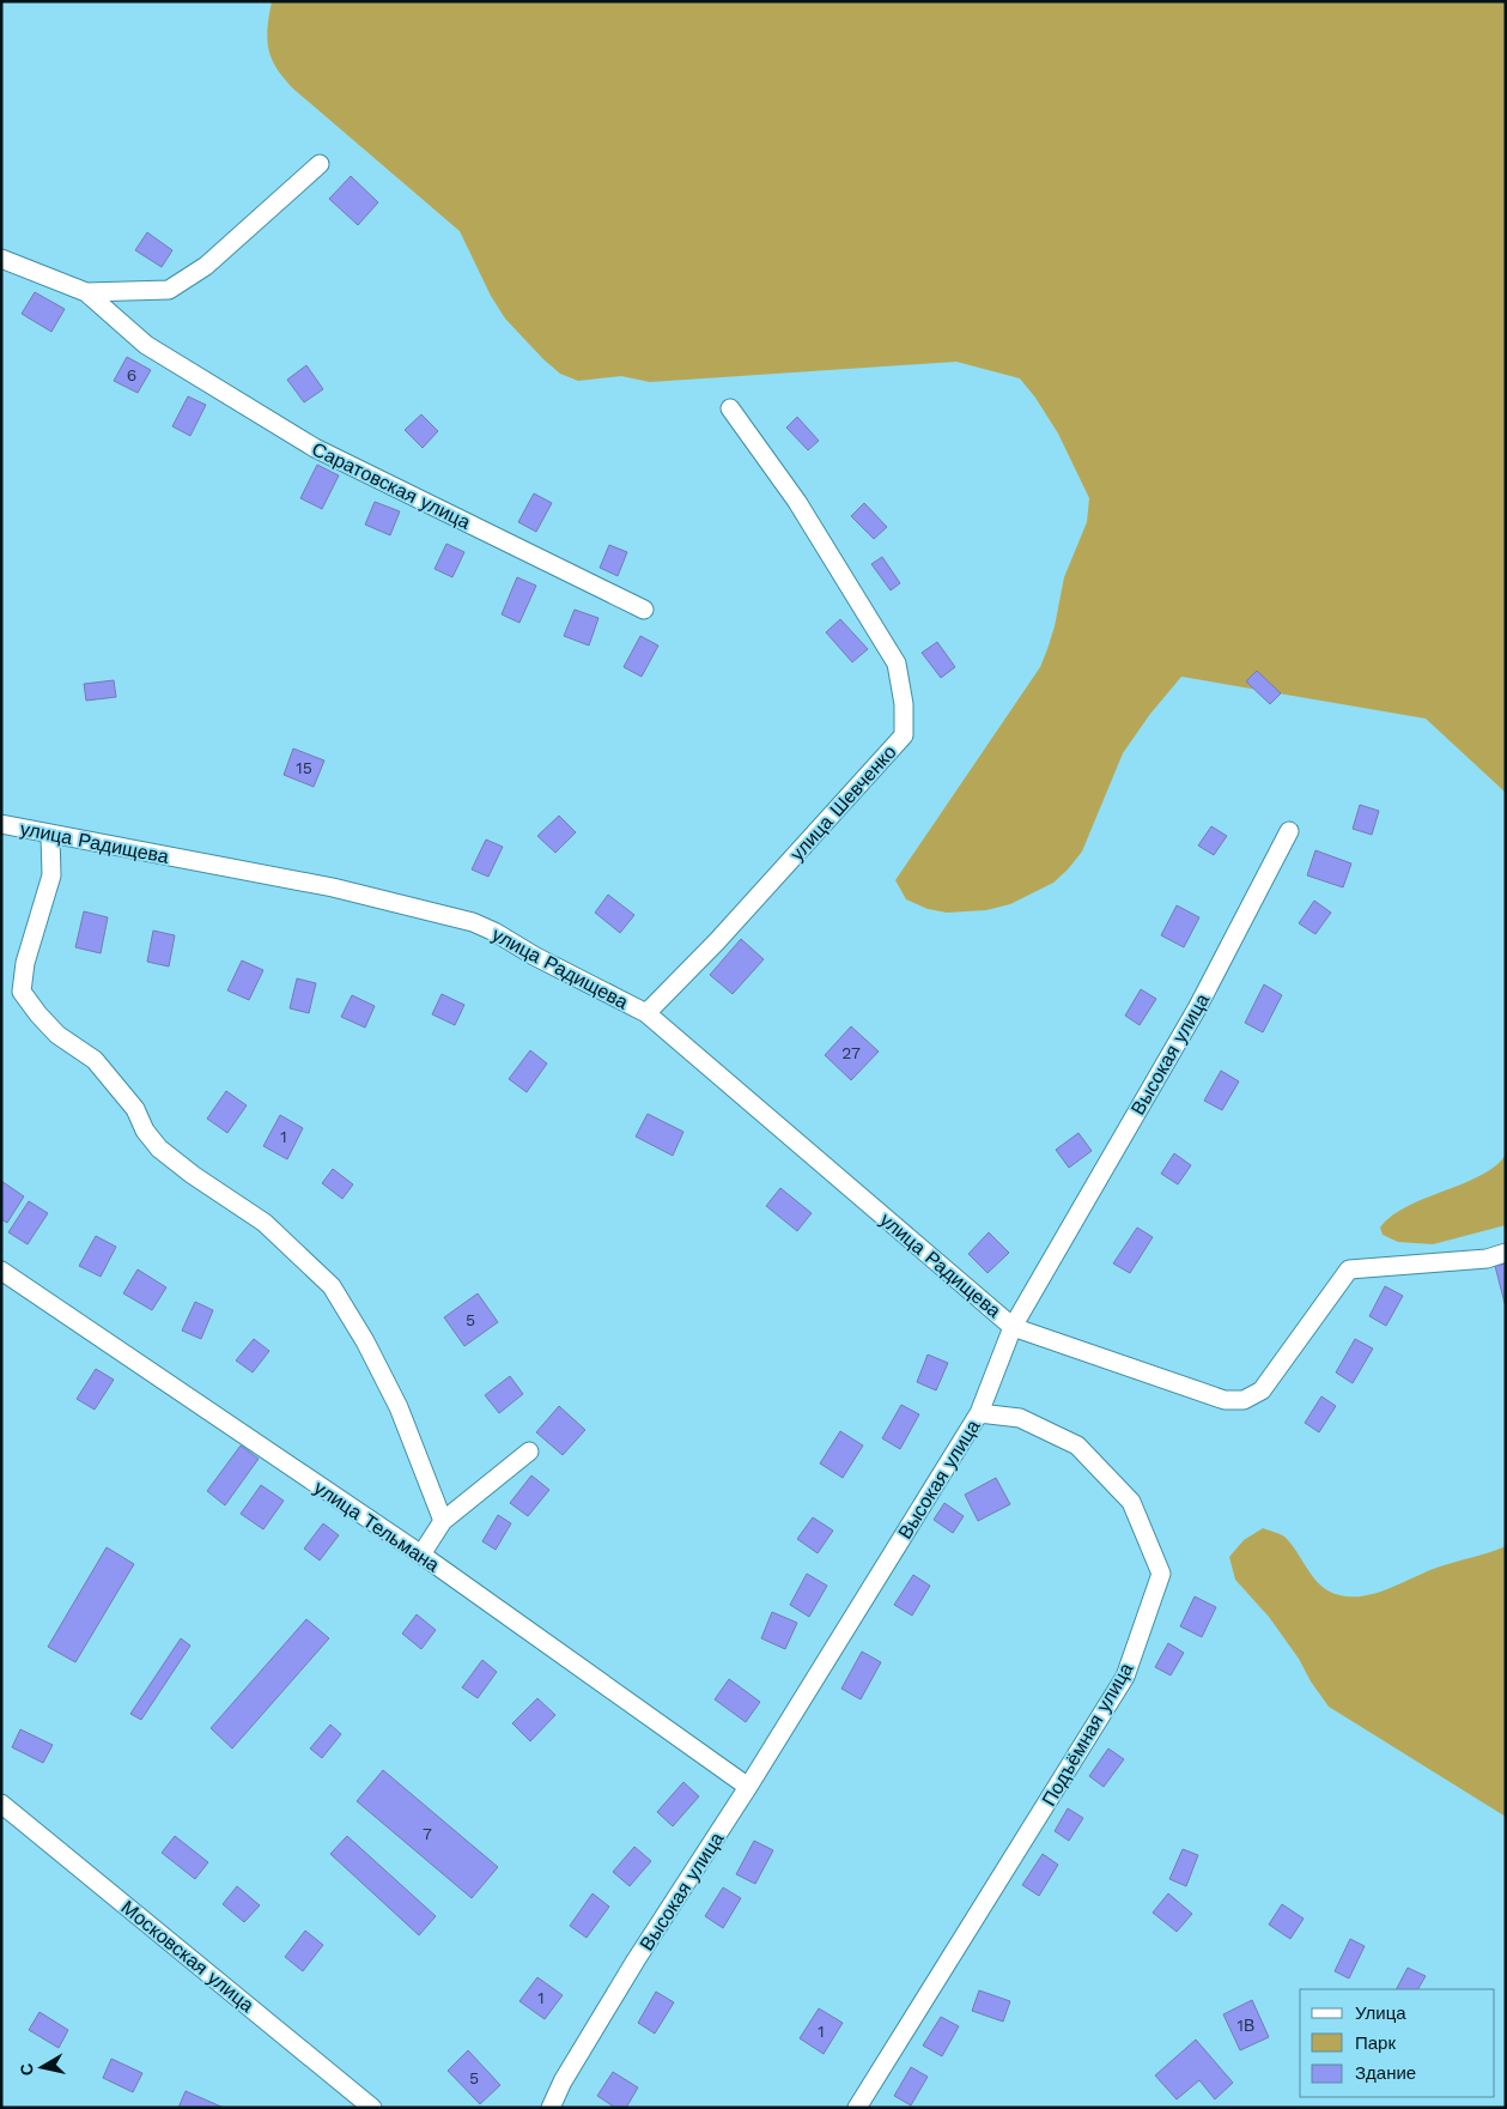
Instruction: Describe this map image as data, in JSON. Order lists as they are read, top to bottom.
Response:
{
  "streets": {
    "street": [
      "Саратовская улица",
      "улица Шевченко",
      "улица Радищева",
      "Высокая улица",
      "улица Тельмана",
      "Подъёмная улица",
      "Московская улица"
    ]
  },
  "crossings": [
    ["улица Шевченко", "улица Радищева"],
    ["улица Радищева", "Высокая улица"],
    ["Высокая улица", "улица Тельмана"],
    ["Высокая улица", "Подъёмная улица"]
  ],
  "house_numbers": [
    "6",
    "15",
    "27",
    "1",
    "5",
    "7",
    "1",
    "1В",
    "1",
    "5"
  ],
  "legend": ["Улица", "Парк", "Здание"],
  "north": "left"
}
